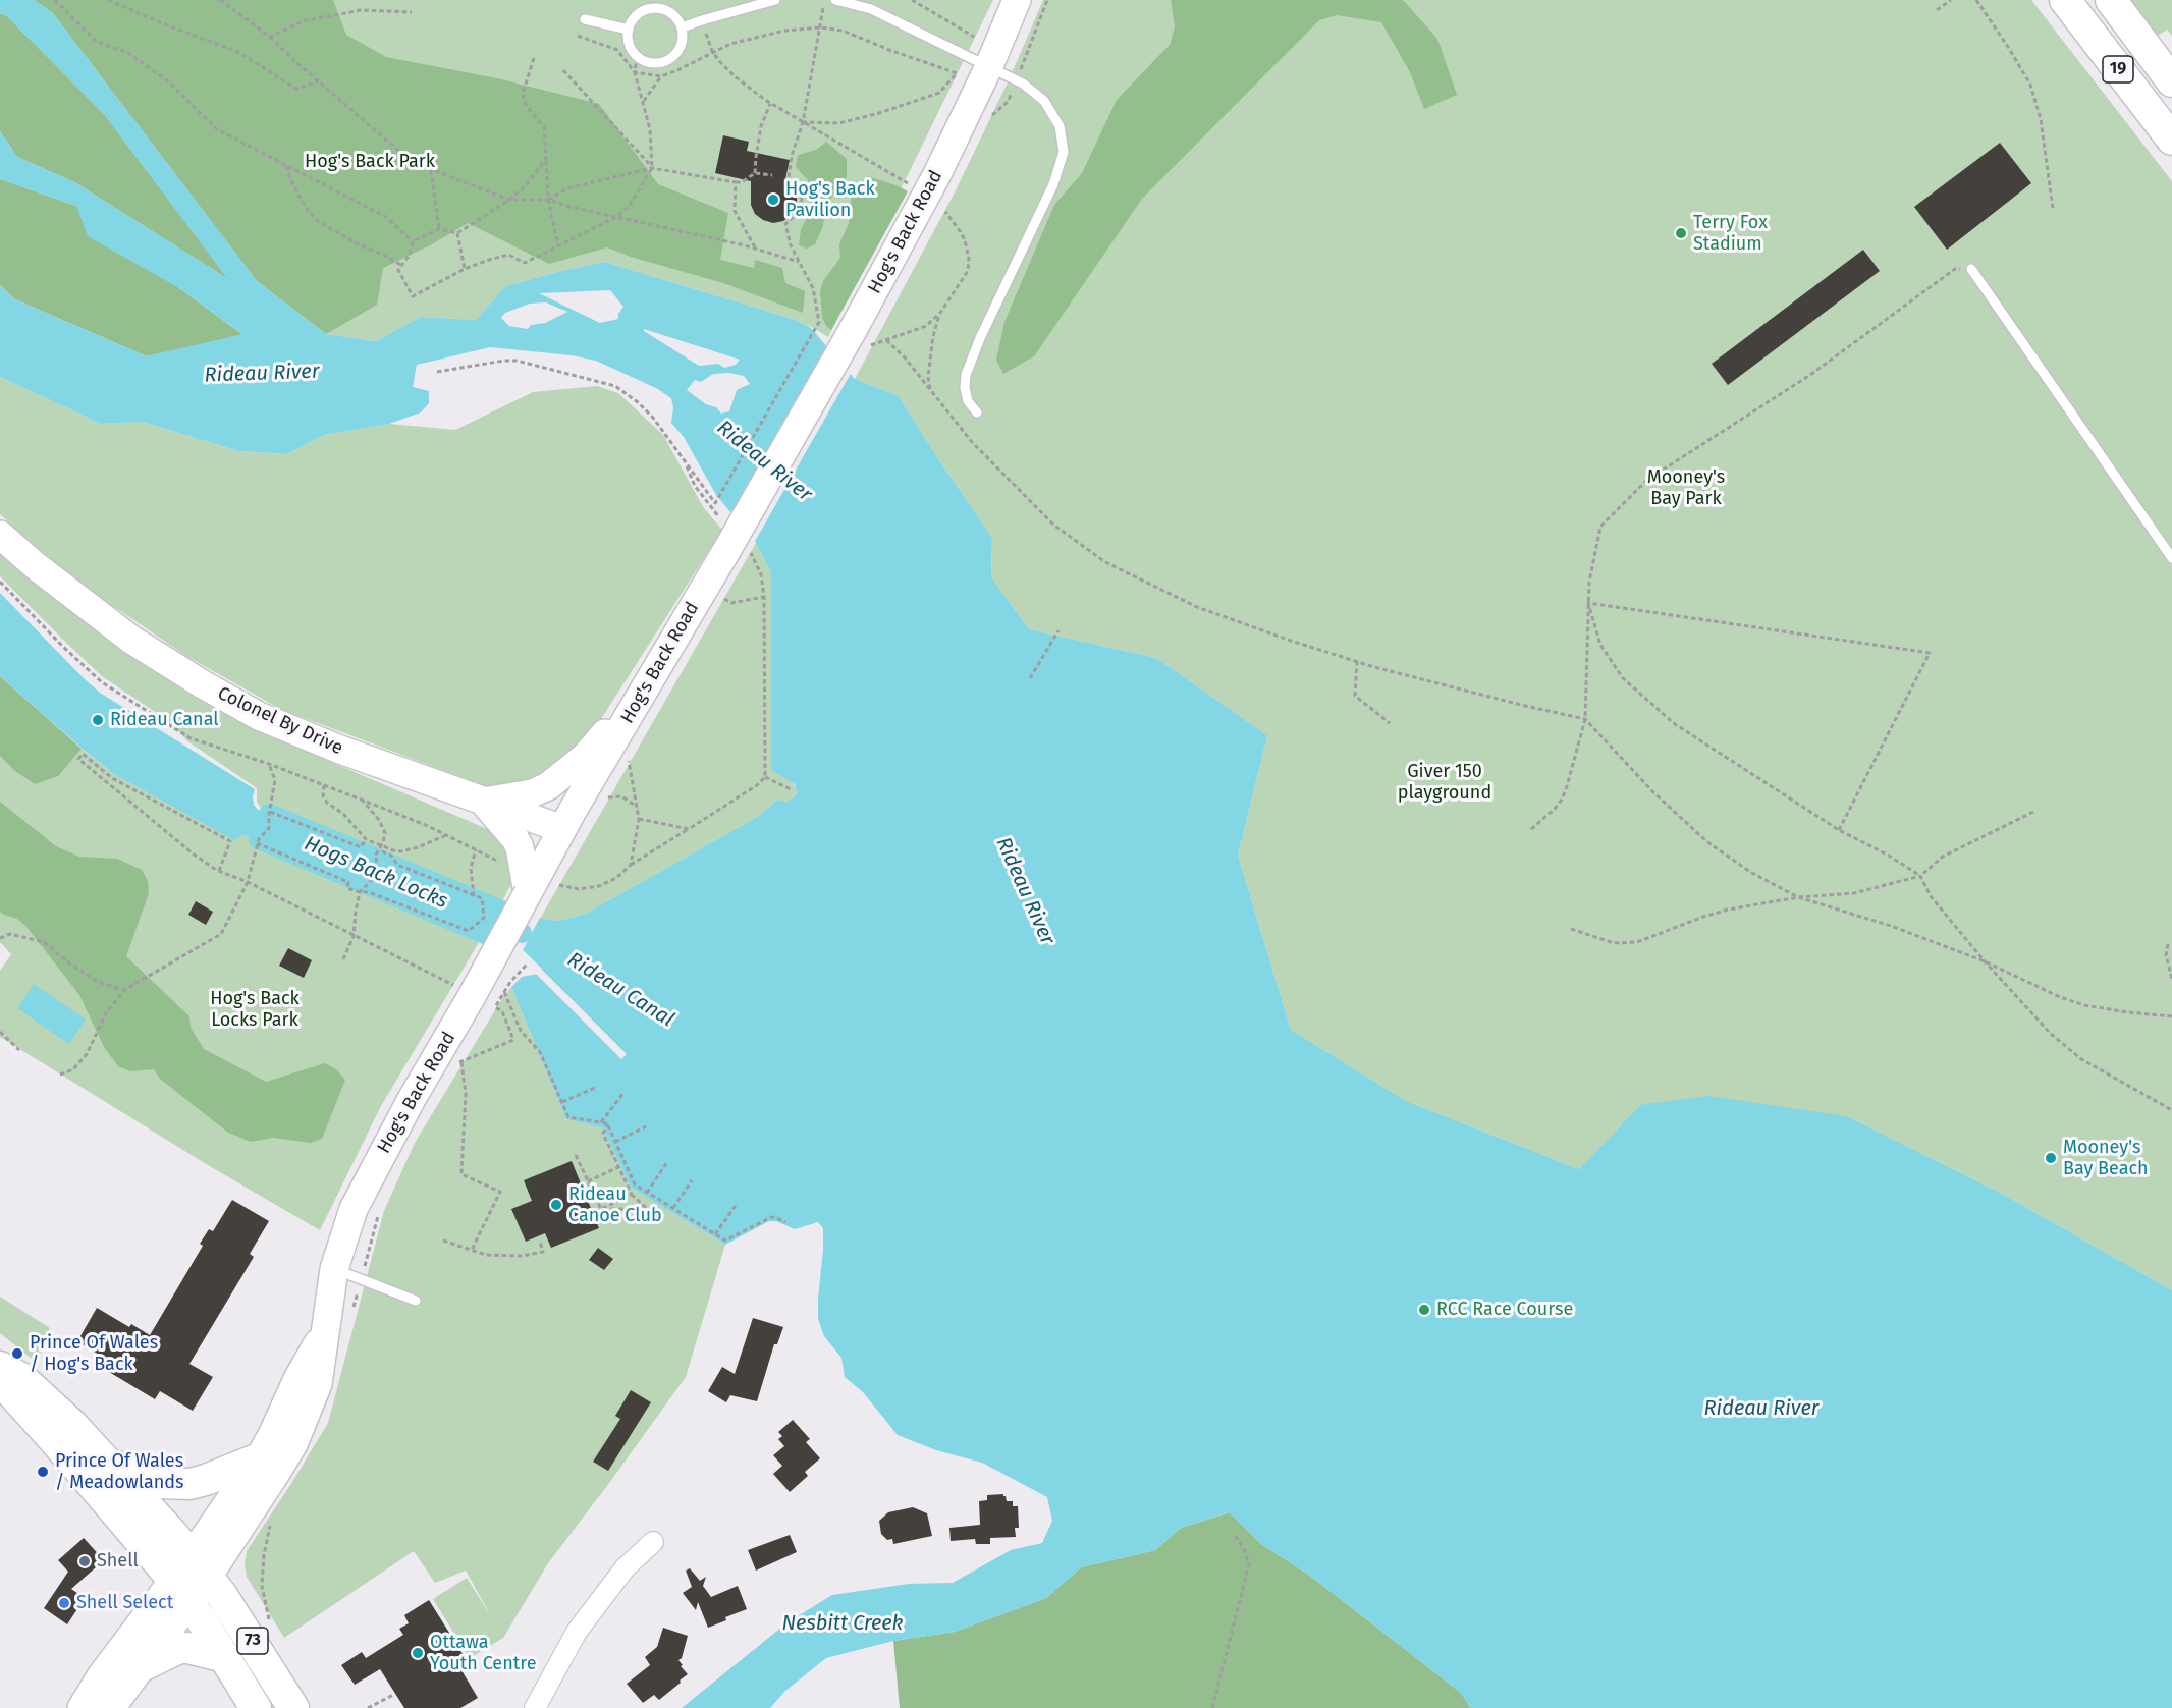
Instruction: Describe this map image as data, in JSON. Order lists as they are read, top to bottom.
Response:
{
  "streets": {
    "main road": [
      "19",
      "Hog's Back Road",
      "Colonel By Drive",
      "73"
    ]
  },
  "crossings": [
    ["Hog's Back Road", "Colonel By Drive"],
    ["Hog's Back Road", "73"]
  ],
  "water": [
    "Rideau River",
    "Hogs Back Locks",
    "Rideau Canal",
    "Nesbitt Creek"
  ],
  "parks": [
    "Hog's Back Park",
    "Mooney's Bay Park",
    "Giver 150 playground",
    "Hog's Back Locks Park"
  ],
  "places": [
    "Hog's Back Pavilion",
    "Terry Fox Stadium",
    "Rideau Canal",
    "Mooney's Bay Beach",
    "Rideau Canoe Club",
    "RCC Race Course",
    "Prince Of Wales / Hog's Back",
    "Prince Of Wales / Meadowlands",
    "Shell",
    "Shell Select",
    "Ottawa Youth Centre"
  ]
}
